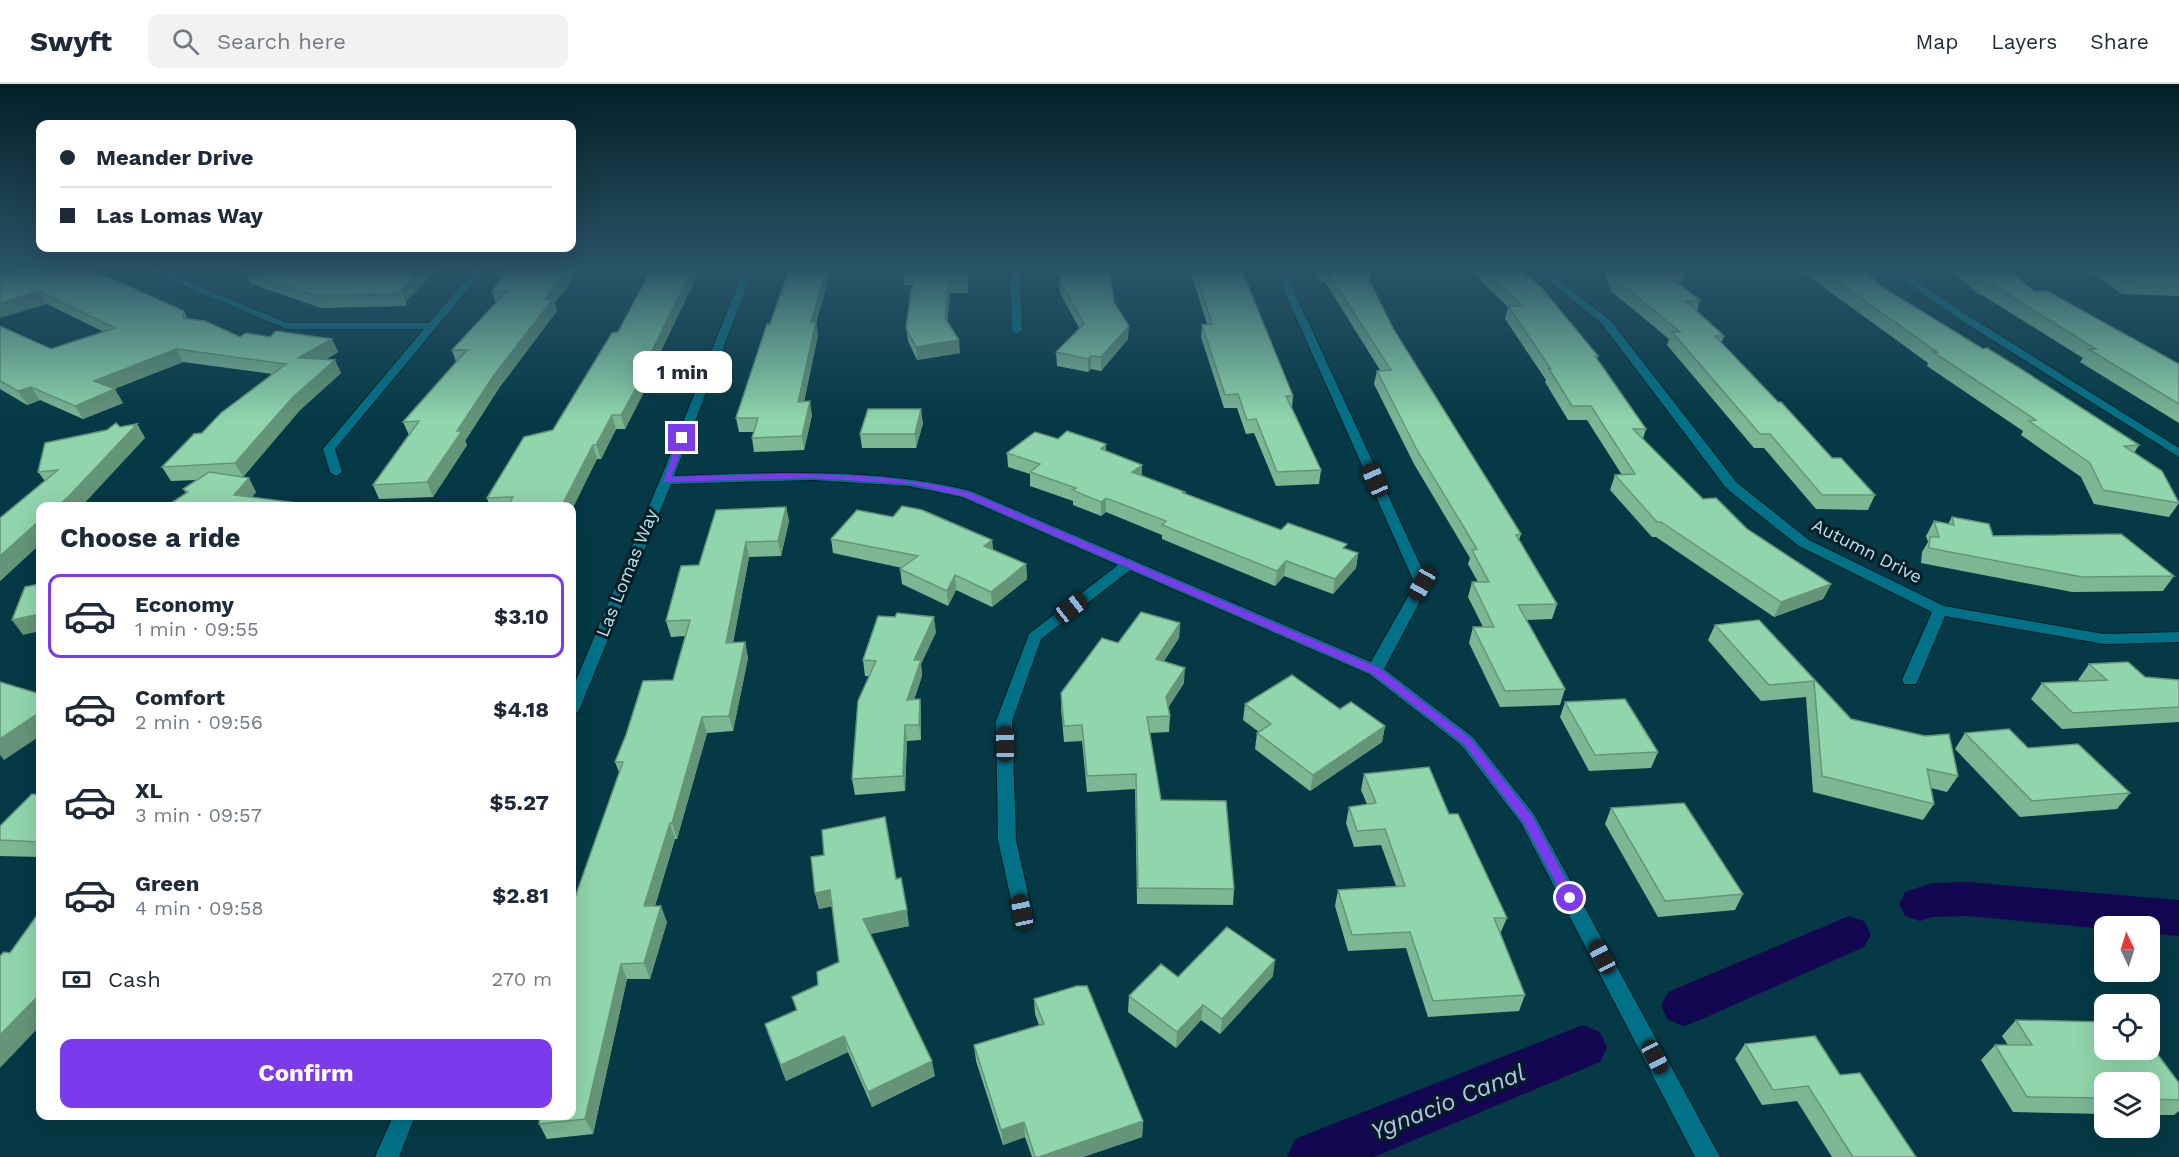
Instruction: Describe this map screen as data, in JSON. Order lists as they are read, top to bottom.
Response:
{
  "streets": {
    "street": ["Autumn Drive", "Las Lomas Way"]
  },
  "water": ["Ygnacio Canal"],
  "north": "top",
  "page": {
    "header": "Swyft",
    "search": "Search here",
    "nav": ["Map", "Layers", "Share"],
    "banner": ["Meander Drive", "Las Lomas Way"],
    "bubble": "1 min",
    "heading": "Choose a ride",
    "list": [
      {
        "name": "Economy",
        "note": "1 min · 09:55",
        "value": "$3.10"
      },
      {
        "name": "Comfort",
        "note": "2 min · 09:56",
        "value": "$4.18"
      },
      {
        "name": "XL",
        "note": "3 min · 09:57",
        "value": "$5.27"
      },
      {
        "name": "Green",
        "note": "4 min · 09:58",
        "value": "$2.81"
      }
    ],
    "pay": ["Cash", "270 m"],
    "buttons": "Confirm"
  }
}
